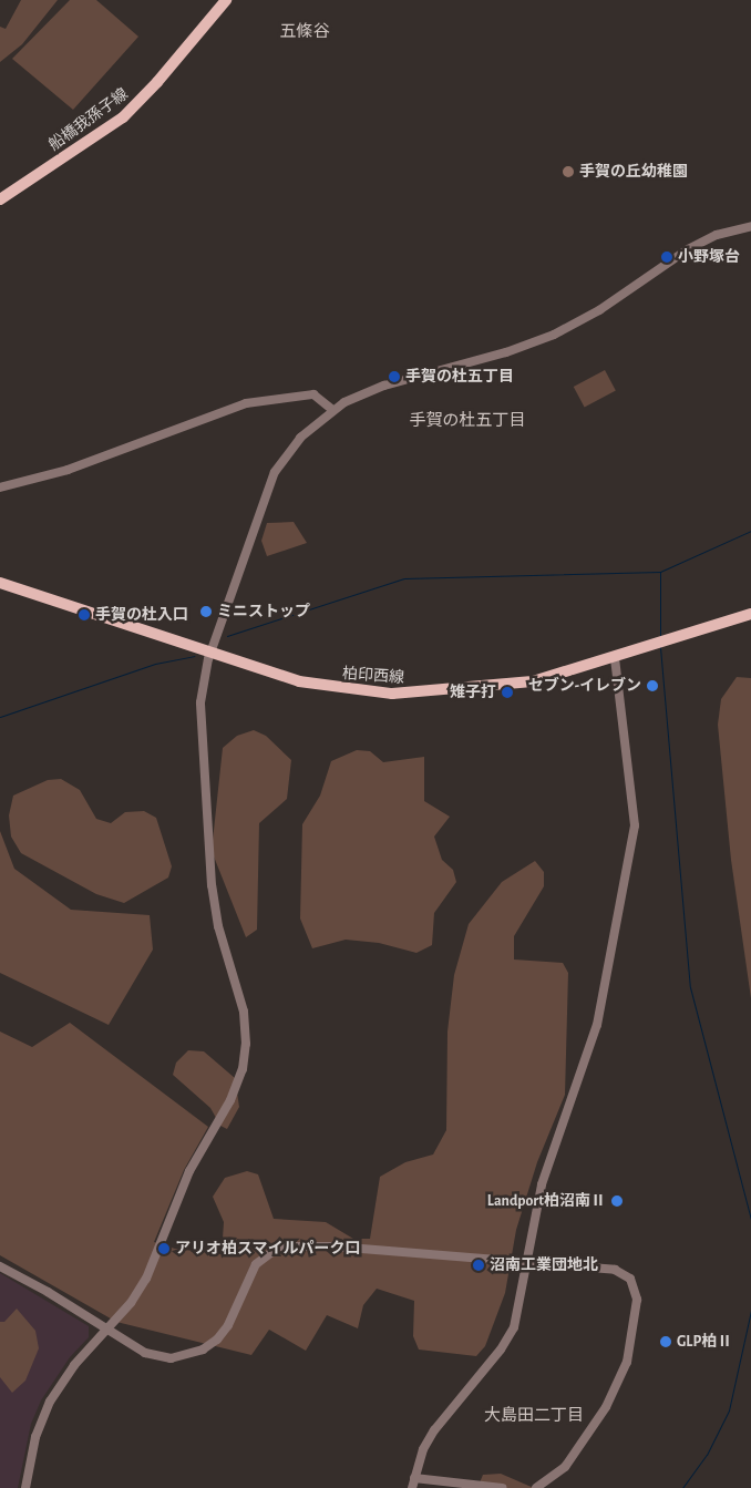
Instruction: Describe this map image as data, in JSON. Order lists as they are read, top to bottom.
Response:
{
  "streets": {
    "main road": ["船橋我孫子線", "柏印西線"]
  },
  "districts": ["五條谷", "手賀の杜五丁目", "大島田二丁目"],
  "places": [
    "手賀の丘幼稚園",
    "小野塚台",
    "手賀の杜五丁目",
    "ミニストップ",
    "手賀の杜入口",
    "セブン-イレブン",
    "雉子打",
    "Landport柏沼南Ⅱ",
    "アリオ柏スマイルパーク口",
    "沼南工業団地北",
    "GLP柏Ⅱ"
  ]
}
